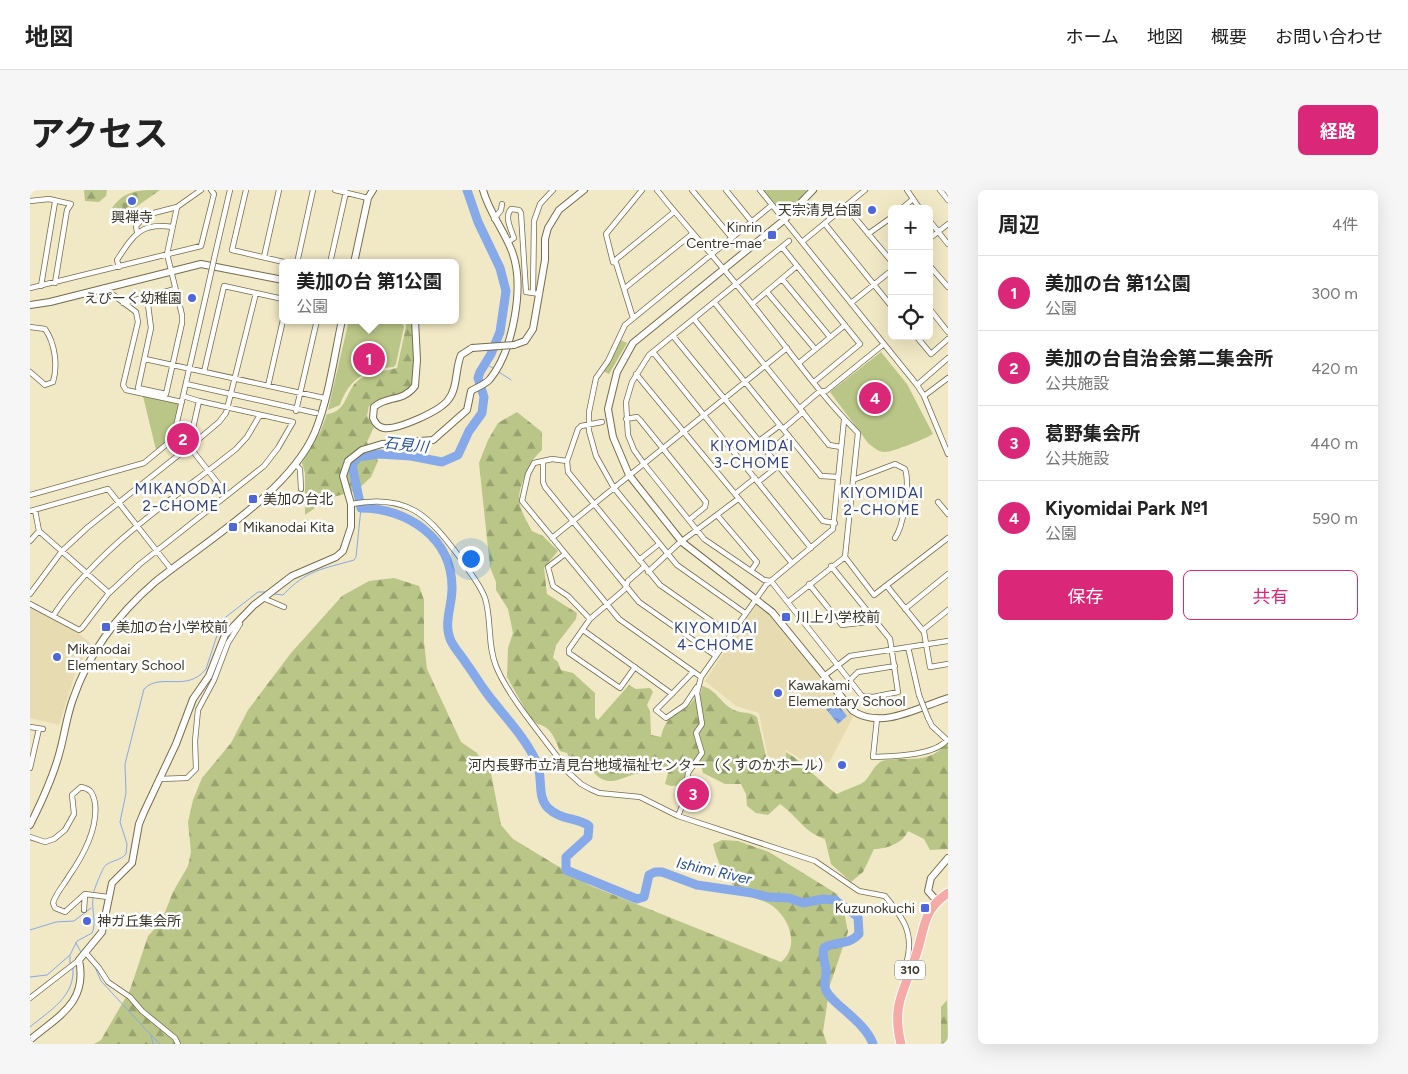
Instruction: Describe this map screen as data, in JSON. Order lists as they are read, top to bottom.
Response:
{
  "streets": {
    "highway": ["310"]
  },
  "districts": [
    "KIYOMIDAI 3-CHOME",
    "MIKANODAI 2-CHOME",
    "KIYOMIDAI 2-CHOME",
    "KIYOMIDAI 4-CHOME"
  ],
  "water": ["石見川", "Ishimi River"],
  "places": {
    "other": [
      "興禅寺",
      "天宗清見台園",
      "えぴーく幼稚園",
      "Mikanodai Elementary School",
      "Kawakami Elementary School",
      "河内長野市立清見台地域福祉センター（くすのかホール）",
      "神ガ丘集会所"
    ],
    "transit": [
      "Kinrin Centre-mae",
      "美加の台北",
      "Mikanodai Kita",
      "川上小学校前",
      "美加の台小学校前",
      "Kuzunokuchi"
    ]
  },
  "page": {
    "header": "地図",
    "nav": [
      "ホーム",
      "地図",
      "概要",
      "お問い合わせ"
    ],
    "title": "アクセス",
    "buttons": [
      "経路",
      ["保存", "共有"]
    ],
    "heading": ["周辺", "4件"],
    "map_buttons": ["+", "−"],
    "list": [
      {
        "mark": "1",
        "name": "美加の台 第1公園",
        "note": "公園",
        "value": "300 m"
      },
      {
        "mark": "2",
        "name": "美加の台自治会第二集会所",
        "note": "公共施設",
        "value": "420 m"
      },
      {
        "mark": "3",
        "name": "葛野集会所",
        "note": "公共施設",
        "value": "440 m"
      },
      {
        "mark": "4",
        "name": "Kiyomidai Park №1",
        "note": "公園",
        "value": "590 m"
      }
    ],
    "popup": ["美加の台 第1公園", "公園"],
    "pins": [
      "1",
      "4",
      "2",
      "3"
    ]
  }
}
